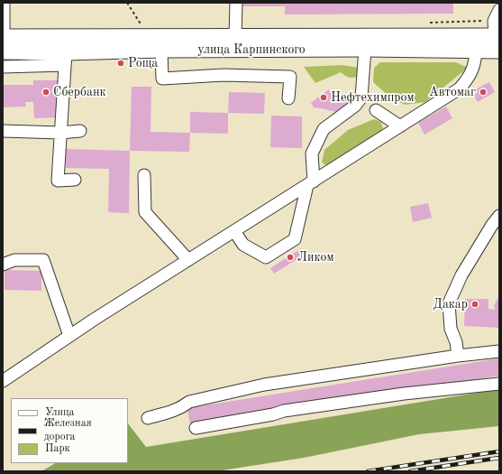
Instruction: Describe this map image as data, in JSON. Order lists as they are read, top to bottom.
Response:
{
  "streets": {
    "main road": ["улица Карпинского"]
  },
  "places": [
    "Роща",
    "Сбербанк",
    "Автомаг",
    "Нефтехимпром",
    "Ликом",
    "Дакар"
  ],
  "legend": ["Улица", "Железная дорога", "Парк"]
}
